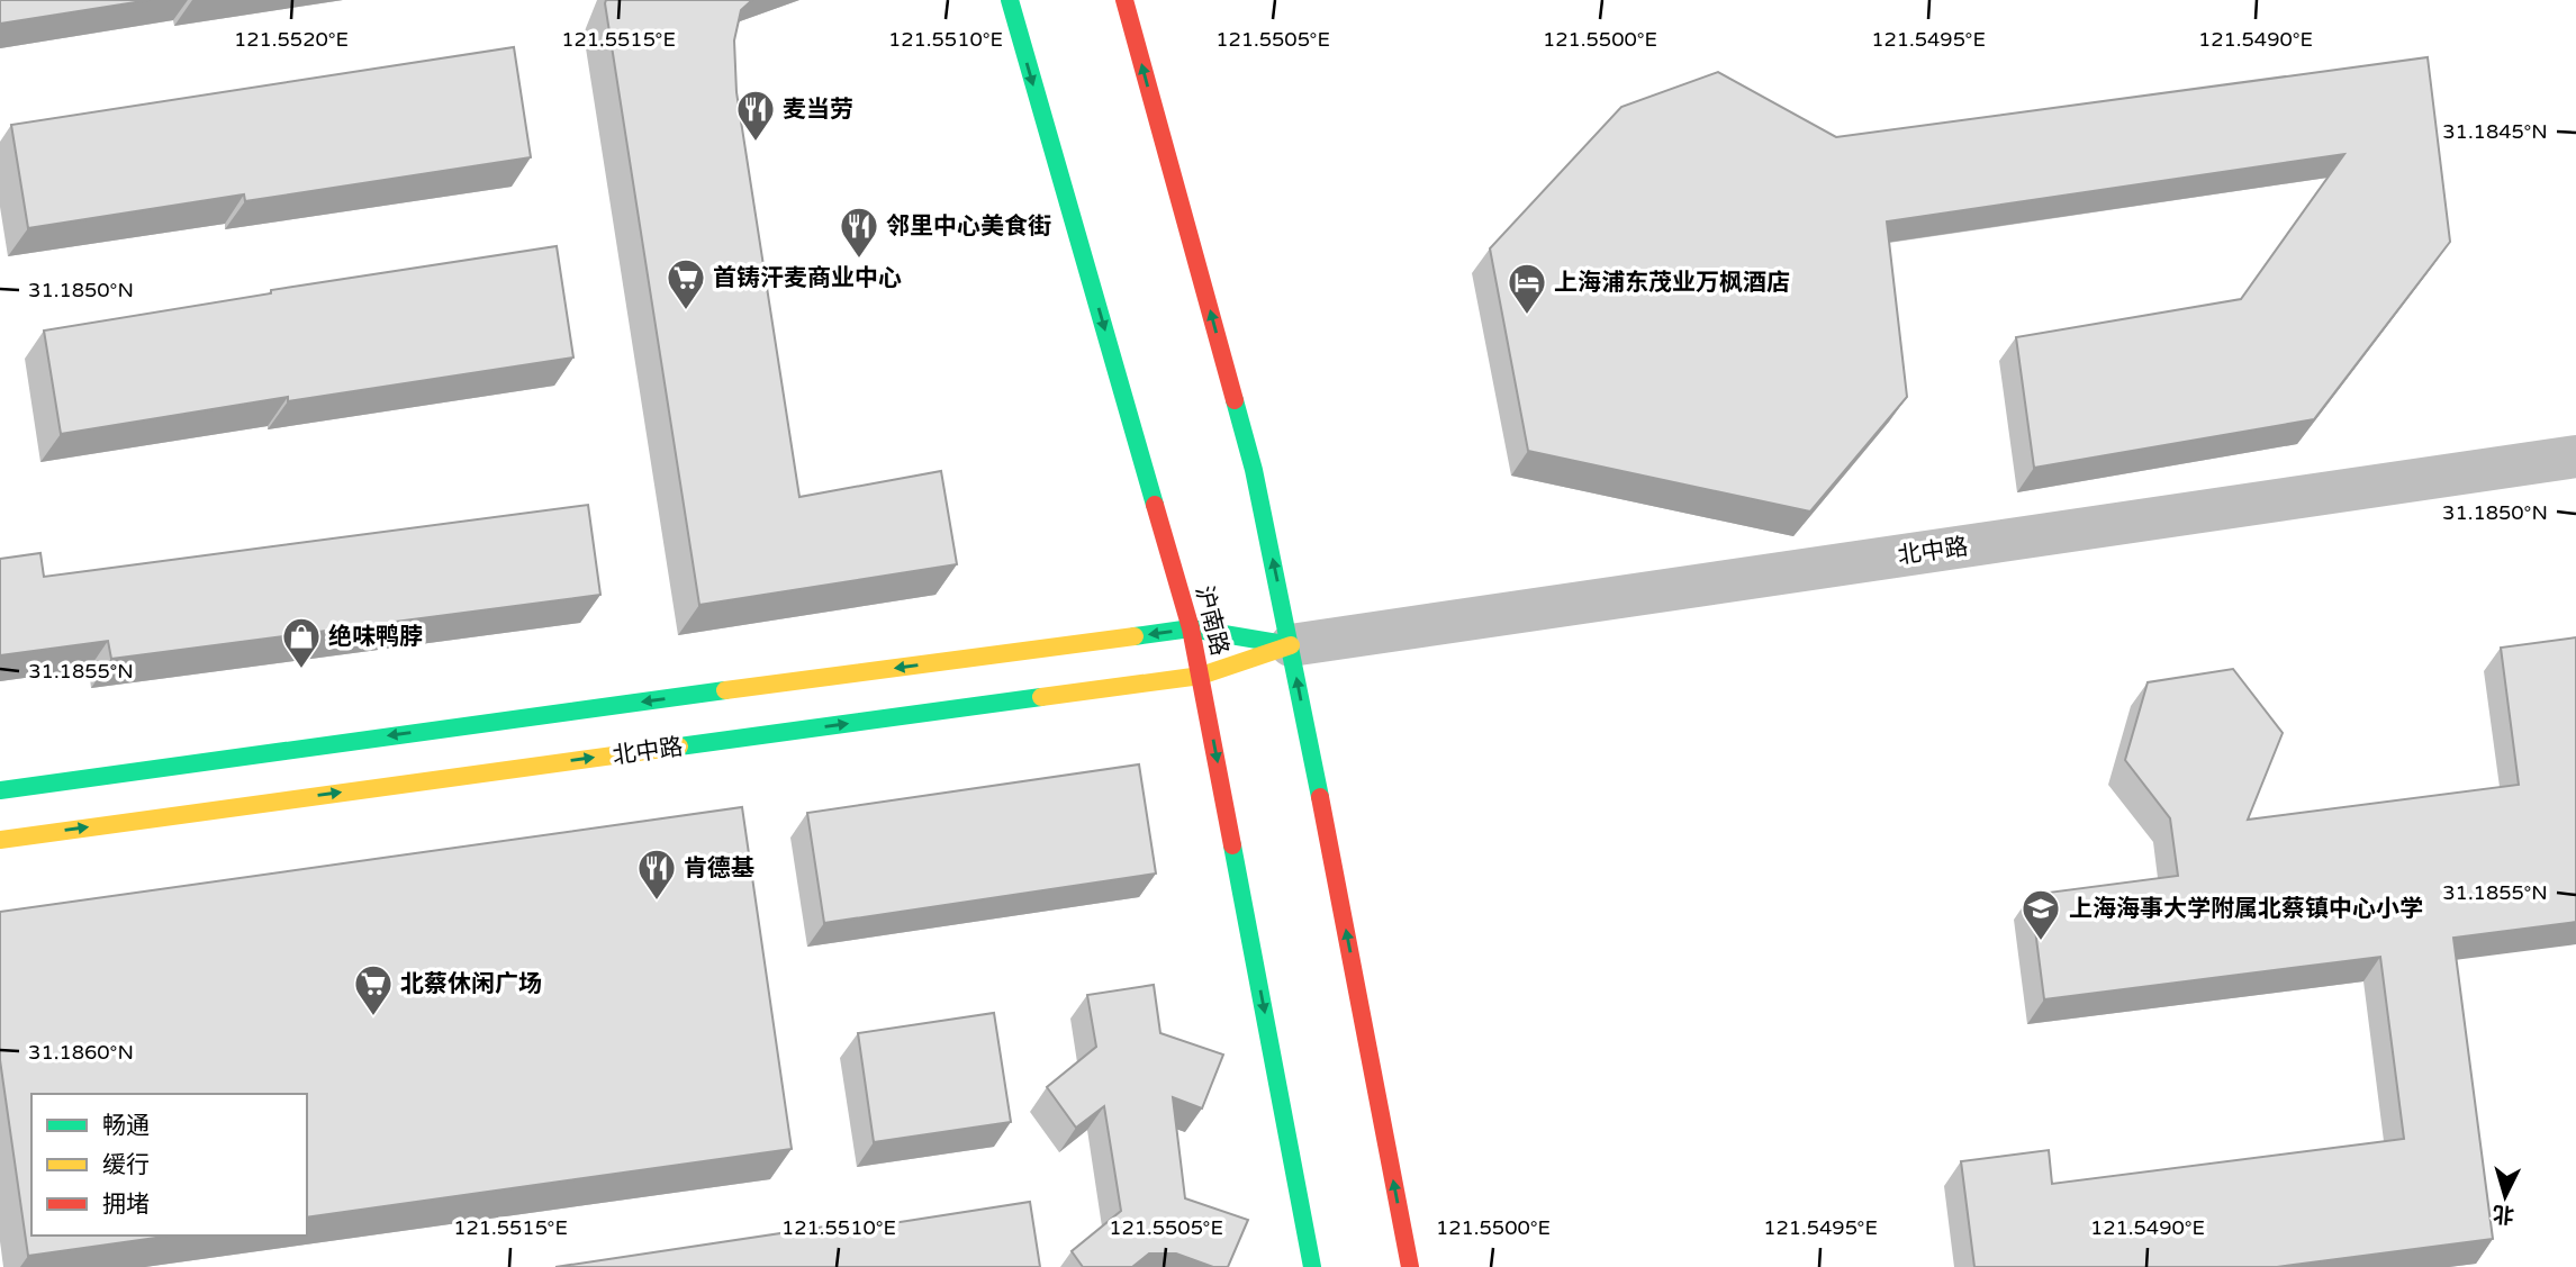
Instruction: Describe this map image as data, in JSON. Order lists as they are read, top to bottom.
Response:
{
  "streets": {
    "main road": ["北中路", "沪南路"]
  },
  "crossings": [
    ["北中路", "沪南路"]
  ],
  "places": {
    "restaurant": ["麦当劳", "邻里中心美食街", "肯德基"],
    "supermarket": ["首铸汗麦商业中心", "北蔡休闲广场"],
    "hotel": ["上海浦东茂业万枫酒店"],
    "shop": ["绝味鸭脖"],
    "school or university": ["上海海事大学附属北蔡镇中心小学"]
  },
  "legend": ["畅通", "缓行", "拥堵"],
  "north": "bottom",
  "coordinates": [
    "121.5520°E",
    "121.5515°E",
    "121.5510°E",
    "121.5505°E",
    "121.5500°E",
    "121.5495°E",
    "121.5490°E",
    "31.1845°N",
    "31.1850°N",
    "31.1855°N",
    "31.1860°N"
  ]
}
